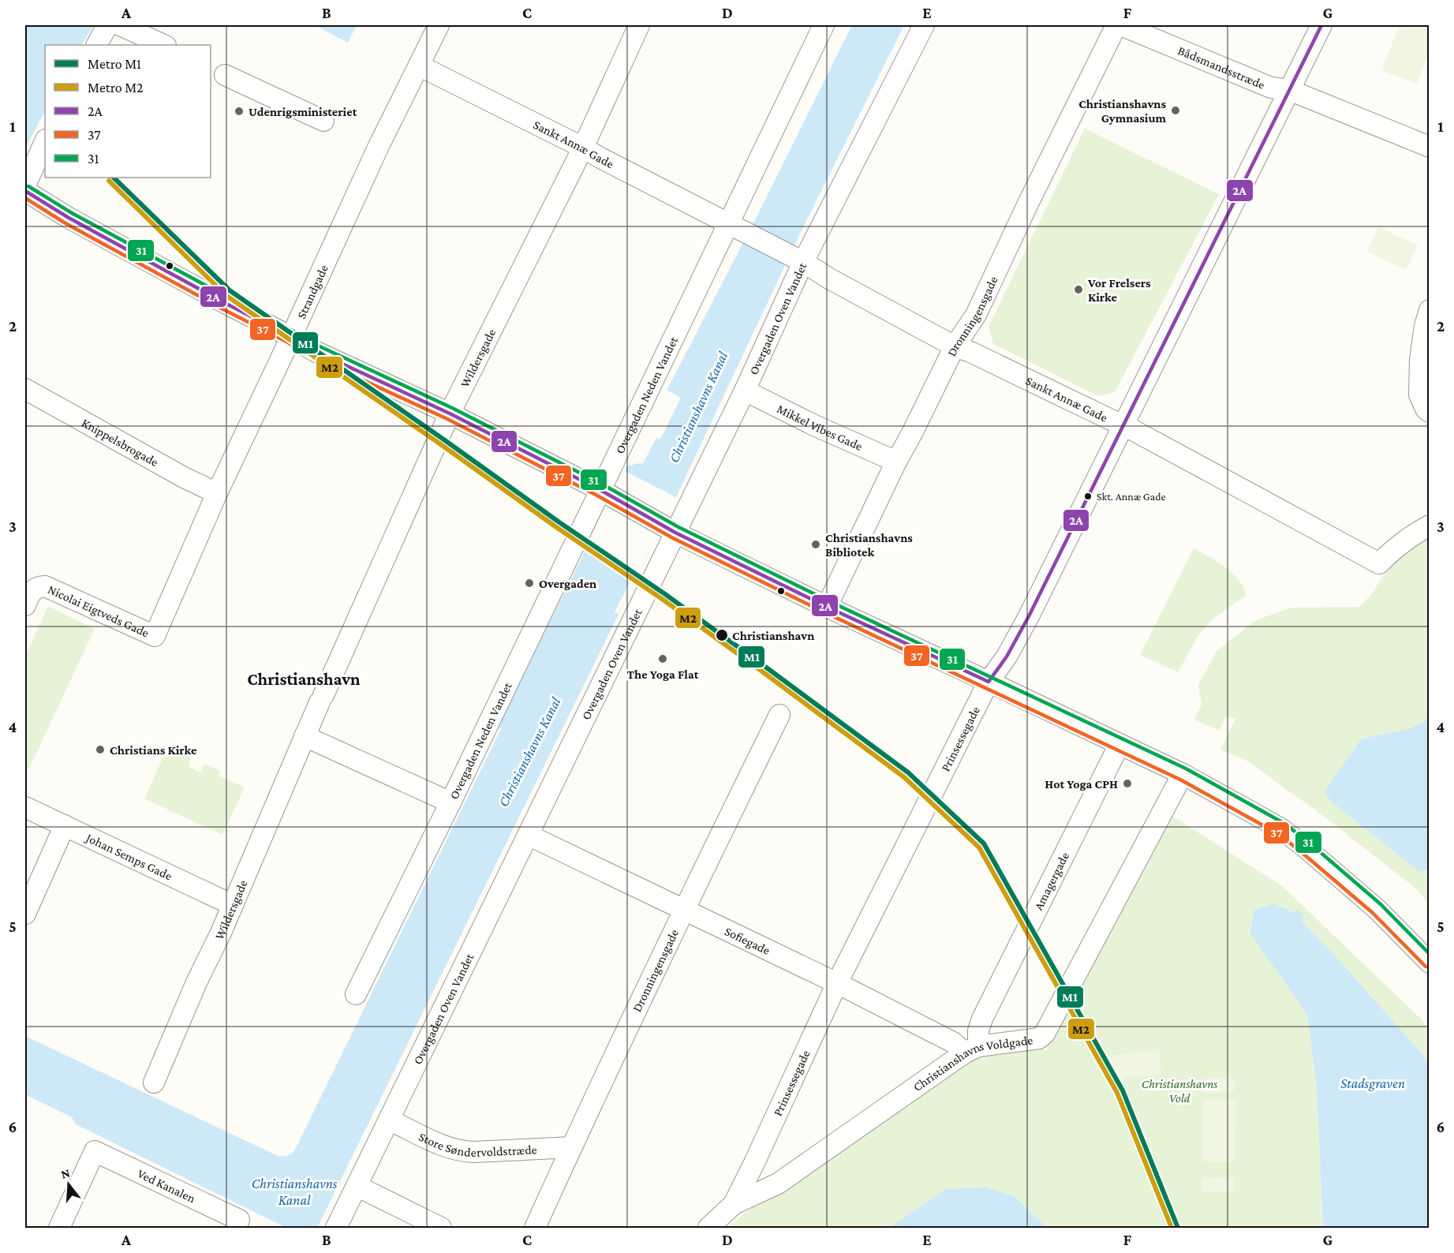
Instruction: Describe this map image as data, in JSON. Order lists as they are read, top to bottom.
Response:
{
  "streets": {
    "street": [
      "Bådsmandsstræde",
      "Sankt Annæ Gade",
      "Strandgade",
      "Dronningensgade",
      "Overgaden Oven Vandet",
      "Wildersgade",
      "Overgaden Neden Vandet",
      "Mikkel Vibes Gade",
      "Knippelsbrogade",
      "Nicolai Eigtveds Gade",
      "Prinsessegade",
      "Johan Semps Gade",
      "Amagergade",
      "Sofiegade",
      "Christianshavns Voldgade",
      "Store Søndervoldstræde",
      "Ved Kanalen"
    ]
  },
  "crossings": [
    ["Bådsmandsstræde", "Prinsessegade"],
    ["Sankt Annæ Gade", "Strandgade"],
    ["Sankt Annæ Gade", "Dronningensgade"],
    ["Sankt Annæ Gade", "Overgaden Oven Vandet"],
    ["Sankt Annæ Gade", "Wildersgade"],
    ["Sankt Annæ Gade", "Overgaden Neden Vandet"],
    ["Sankt Annæ Gade", "Prinsessegade"],
    ["Strandgade", "Knippelsbrogade"],
    ["Strandgade", "Nicolai Eigtveds Gade"],
    ["Dronningensgade", "Mikkel Vibes Gade"],
    ["Dronningensgade", "Sofiegade"],
    ["Dronningensgade", "Store Søndervoldstræde"],
    ["Overgaden Oven Vandet", "Mikkel Vibes Gade"],
    ["Overgaden Oven Vandet", "Sofiegade"],
    ["Overgaden Oven Vandet", "Store Søndervoldstræde"],
    ["Wildersgade", "Johan Semps Gade"],
    ["Prinsessegade", "Sofiegade"],
    ["Prinsessegade", "Christianshavns Voldgade"],
    ["Amagergade", "Sofiegade"],
    ["Amagergade", "Christianshavns Voldgade"],
    ["Sofiegade", "Christianshavns Voldgade"]
  ],
  "districts": ["Christianshavn"],
  "water": ["Christianshavns Kanal", "Stadsgraven"],
  "parks": ["Christianshavns Vold"],
  "places": [
    "Christianshavns Gymnasium",
    "Udenrigsministeriet",
    "Vor Frelsers Kirke",
    "Skt. Annæ Gade",
    "Christianshavns Bibliotek",
    "Overgaden",
    "Christianshavn",
    "The Yoga Flat",
    "Christians Kirke",
    "Hot Yoga CPH"
  ],
  "lines": [
    "transit line 2A",
    "metro line M1",
    "metro line M2",
    "transit line 31",
    "transit line 37"
  ],
  "legend": [
    "Metro M1",
    "Metro M2",
    "2A",
    "37",
    "31"
  ],
  "north": "top",
  "grid": {
    "columns": [
      "A",
      "B",
      "C",
      "D",
      "E",
      "F",
      "G"
    ],
    "rows": [
      "1",
      "2",
      "3",
      "4",
      "5",
      "6"
    ]
  }
}
